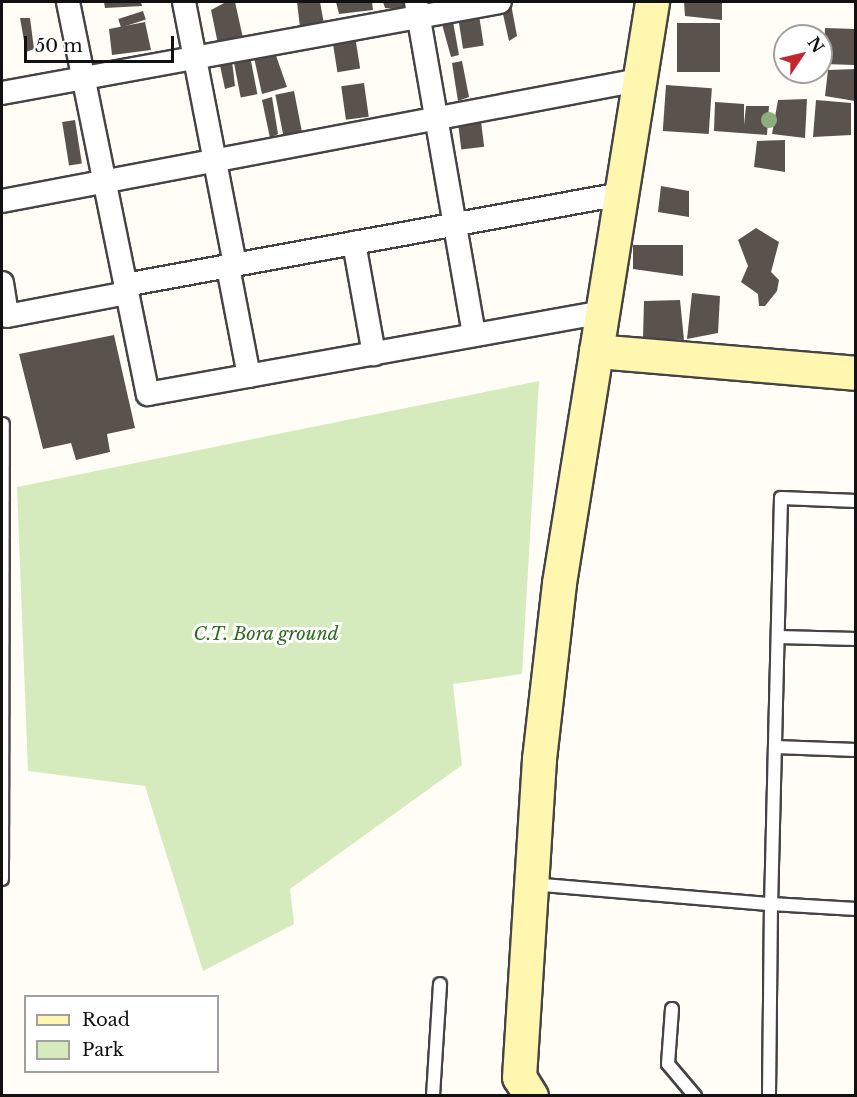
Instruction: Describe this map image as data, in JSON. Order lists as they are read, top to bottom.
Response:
{
  "parks": ["C.T. Bora ground"],
  "legend": ["Road", "Park"],
  "scale_bar": "50 m",
  "north": "top right"
}
